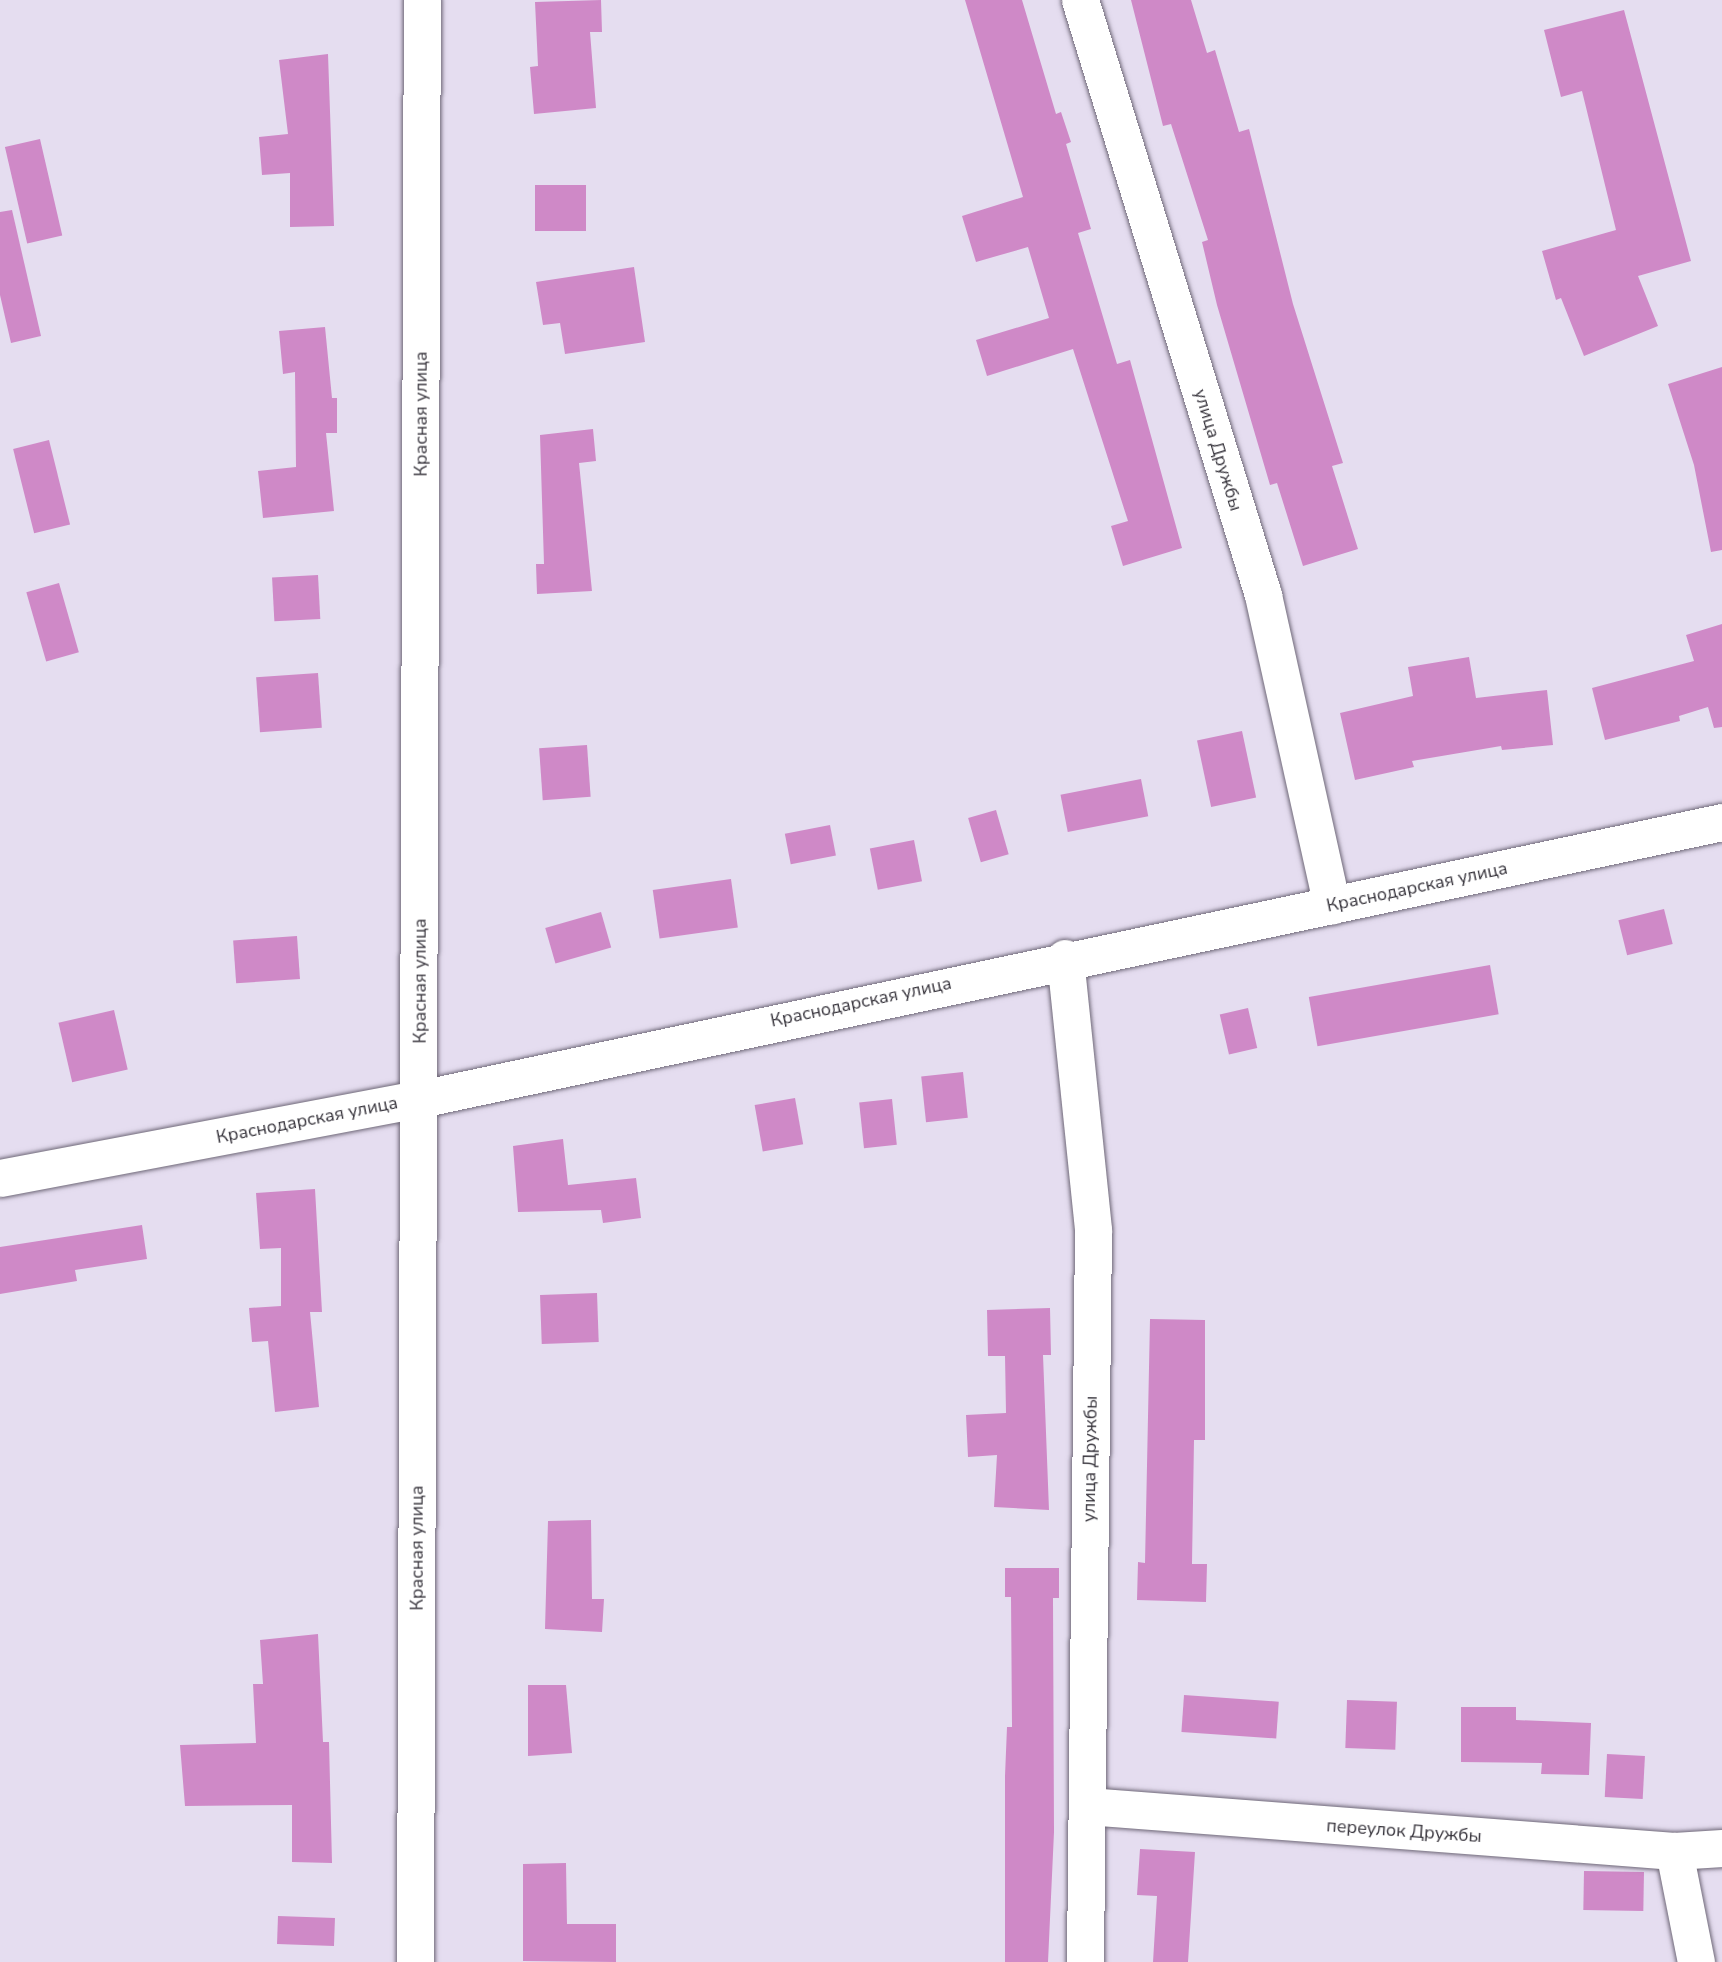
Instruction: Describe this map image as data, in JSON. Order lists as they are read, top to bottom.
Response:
{
  "streets": {
    "street": [
      "Красная улица",
      "улица Дружбы",
      "Краснодарская улица",
      "переулок Дружбы"
    ]
  },
  "crossings": [
    ["Красная улица", "Краснодарская улица"],
    ["улица Дружбы", "Краснодарская улица"],
    ["улица Дружбы", "переулок Дружбы"]
  ]
}
